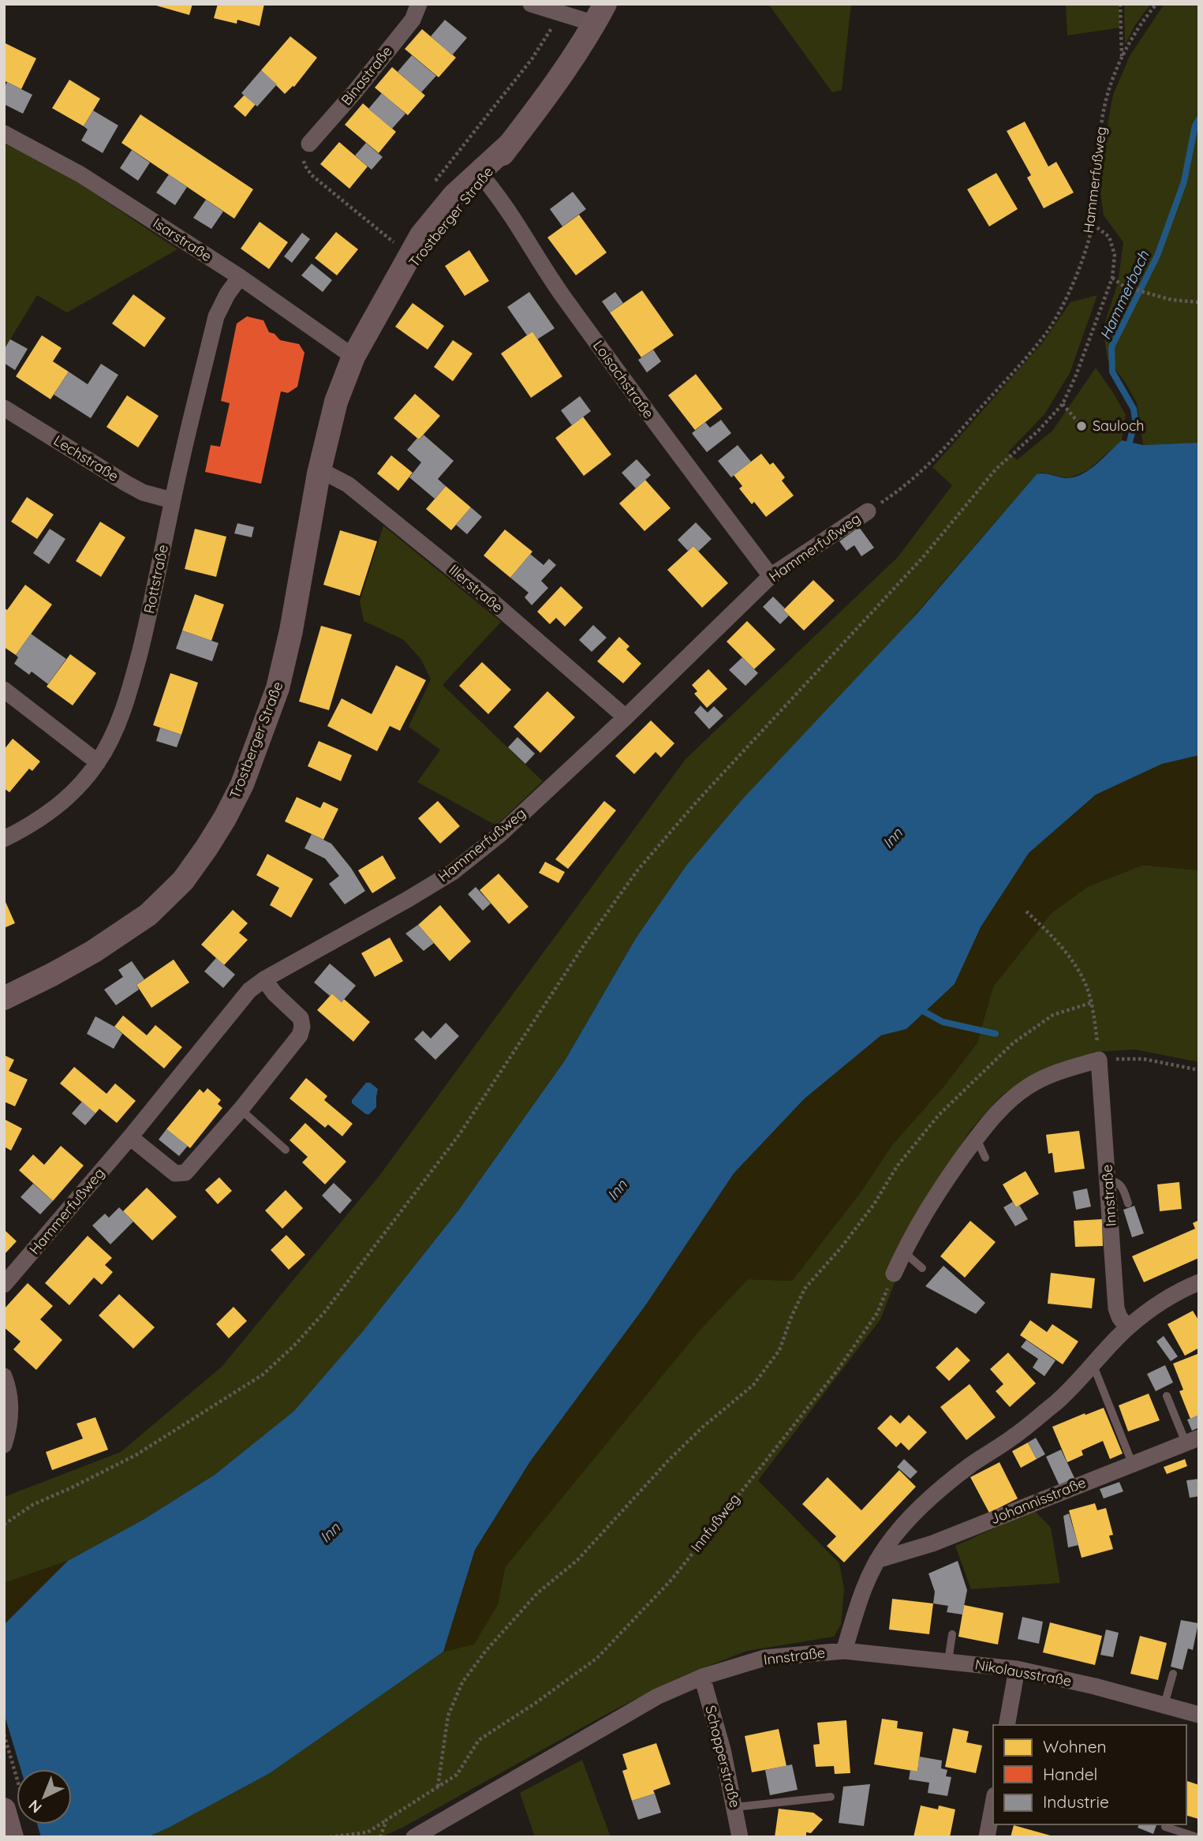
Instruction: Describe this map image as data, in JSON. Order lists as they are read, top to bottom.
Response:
{
  "streets": {
    "main road": ["Trostberger Straße"],
    "street": [
      "Binastraße",
      "Hammerfußweg",
      "Isarstraße",
      "Loisachstraße",
      "Lechstraße",
      "Rottstraße",
      "Illerstraße",
      "Innstraße",
      "Johannisstraße",
      "Nikolausstraße",
      "Schopperstraße"
    ],
    "path": ["Innfußweg"]
  },
  "crossings": [
    ["Hammerfußweg", "Loisachstraße"],
    ["Hammerfußweg", "Illerstraße"],
    ["Trostberger Straße", "Isarstraße"],
    ["Trostberger Straße", "Loisachstraße"],
    ["Trostberger Straße", "Illerstraße"],
    ["Isarstraße", "Rottstraße"],
    ["Lechstraße", "Rottstraße"],
    ["Innstraße", "Johannisstraße"],
    ["Innstraße", "Nikolausstraße"],
    ["Innstraße", "Schopperstraße"]
  ],
  "water": ["Hammerbach", "Inn"],
  "places": ["Sauloch"],
  "legend": ["Wohnen", "Handel", "Industrie"],
  "north": "bottom left"
}
